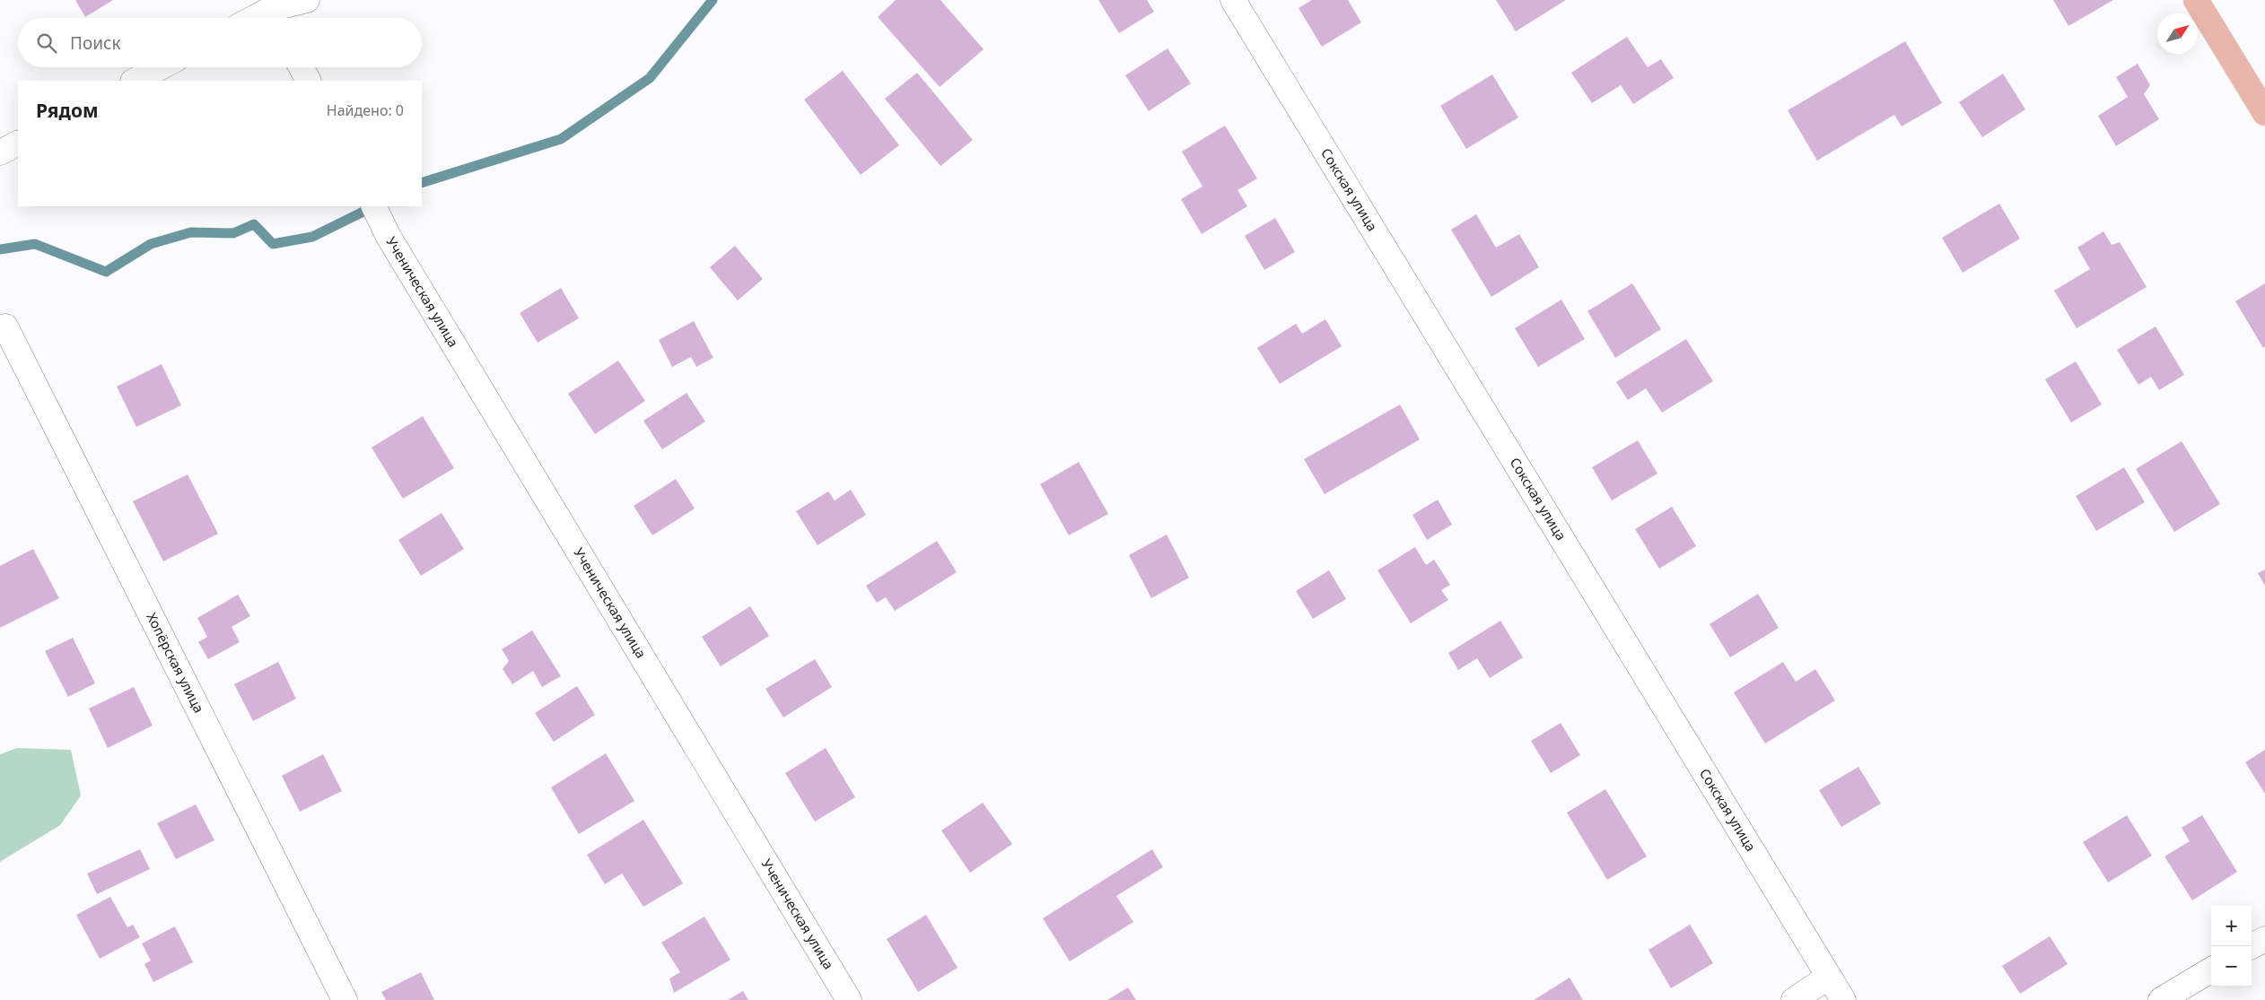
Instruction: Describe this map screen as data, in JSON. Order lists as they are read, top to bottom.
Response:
{
  "streets": {
    "street": ["Сокская улица", "Ученическая улица", "Хопёрская улица"]
  },
  "north": "top right",
  "page": {
    "search": "Поиск",
    "heading": ["Рядом", "Найдено: 0"],
    "map_buttons": ["+", "−"]
  }
}
